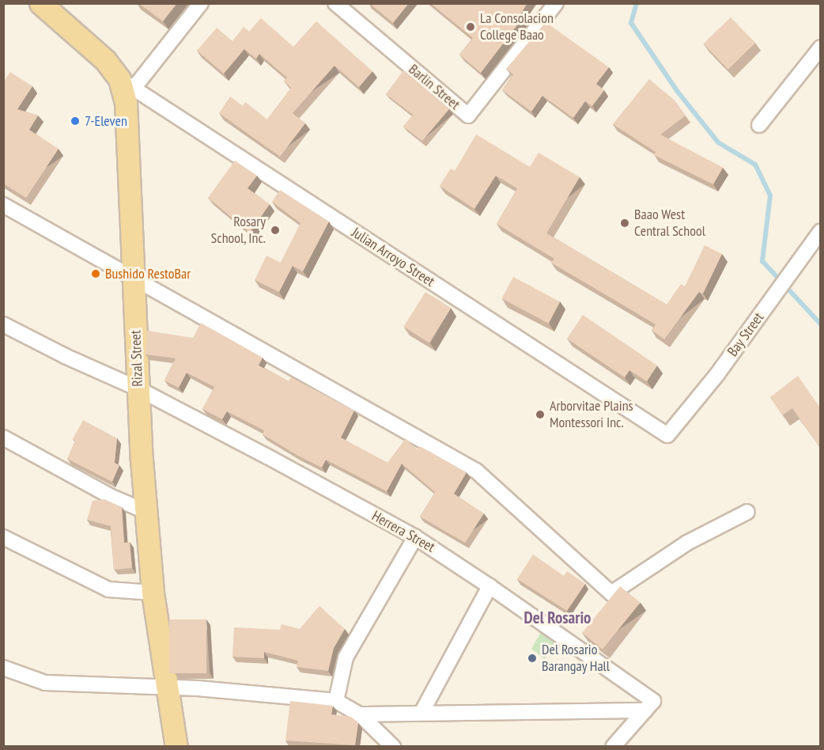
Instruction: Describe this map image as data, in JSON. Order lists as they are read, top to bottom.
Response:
{
  "streets": {
    "main road": ["Rizal Street"],
    "street": [
      "Barlin Street",
      "Julian Arroyo Street",
      "Bay Street",
      "Herrera Street"
    ]
  },
  "crossings": [
    ["Julian Arroyo Street", "Bay Street"],
    ["Julian Arroyo Street", "Rizal Street"],
    ["Rizal Street", "Herrera Street"]
  ],
  "districts": ["Del Rosario"],
  "places": [
    "La Consolacion College Baao",
    "7-Eleven",
    "Baao West Central School",
    "Rosary School, Inc.",
    "Bushido RestoBar",
    "Arborvitae Plains Montessori Inc.",
    "Del Rosario Barangay Hall"
  ]
}
